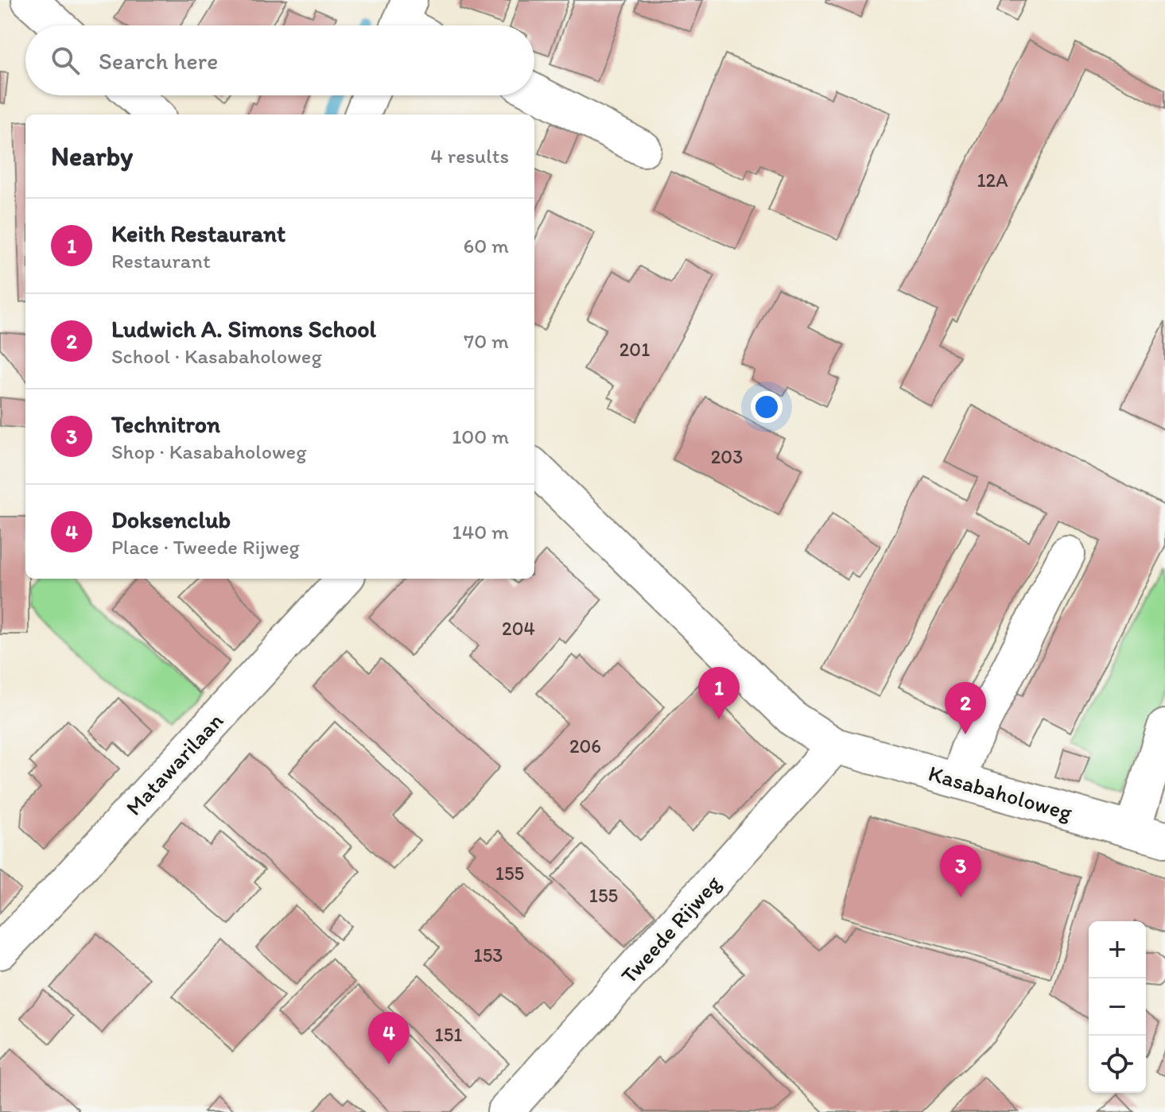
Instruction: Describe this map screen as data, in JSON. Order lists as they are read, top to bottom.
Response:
{
  "streets": {
    "street": ["Matawarilaan", "Kasabaholoweg", "Tweede Rijweg"]
  },
  "crossings": [
    ["Kasabaholoweg", "Tweede Rijweg"]
  ],
  "house_numbers": [
    "12A",
    "201",
    "203",
    "204",
    "206",
    "155",
    "155",
    "153",
    "151"
  ],
  "page": {
    "search": "Search here",
    "heading": ["Nearby", "4 results"],
    "list": [
      {
        "mark": "1",
        "name": "Keith Restaurant",
        "note": "Restaurant",
        "value": "60 m"
      },
      {
        "mark": "2",
        "name": "Ludwich A. Simons School",
        "note": "School · Kasabaholoweg",
        "value": "70 m"
      },
      {
        "mark": "3",
        "name": "Technitron",
        "note": "Shop · Kasabaholoweg",
        "value": "100 m"
      },
      {
        "mark": "4",
        "name": "Doksenclub",
        "note": "Place · Tweede Rijweg",
        "value": "140 m"
      }
    ],
    "pins": [
      "1",
      "2",
      "3",
      "4"
    ],
    "map_buttons": ["+", "−"]
  }
}
